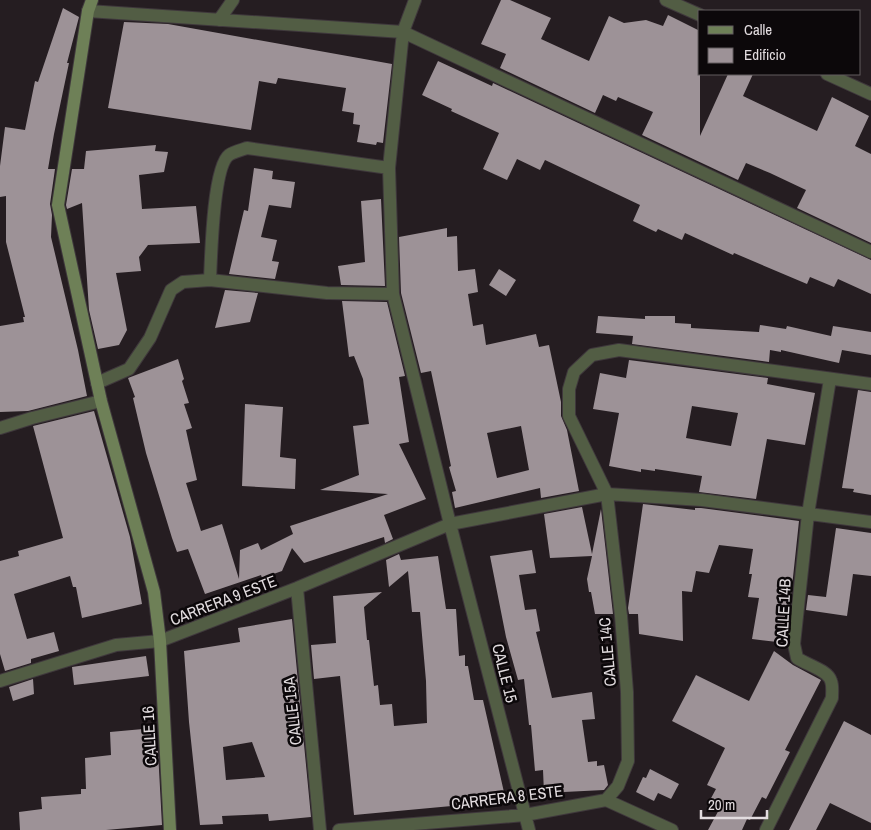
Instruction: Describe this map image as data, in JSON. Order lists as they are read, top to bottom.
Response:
{
  "streets": {
    "main road": ["CALLE 16"],
    "street": [
      "CARRERA 9 ESTE",
      "CALLE 14B",
      "CALLE 14C",
      "CALLE 15",
      "CALLE 15A",
      "CARRERA 8 ESTE"
    ]
  },
  "crossings": [
    ["CARRERA 9 ESTE", "CALLE 14B"],
    ["CARRERA 9 ESTE", "CALLE 14C"],
    ["CARRERA 9 ESTE", "CALLE 15"],
    ["CARRERA 9 ESTE", "CALLE 15A"],
    ["CARRERA 9 ESTE", "CALLE 16"],
    ["CALLE 14C", "CARRERA 8 ESTE"],
    ["CALLE 15", "CARRERA 8 ESTE"]
  ],
  "legend": ["Calle", "Edificio"],
  "scale_bar": "20 m"
}
